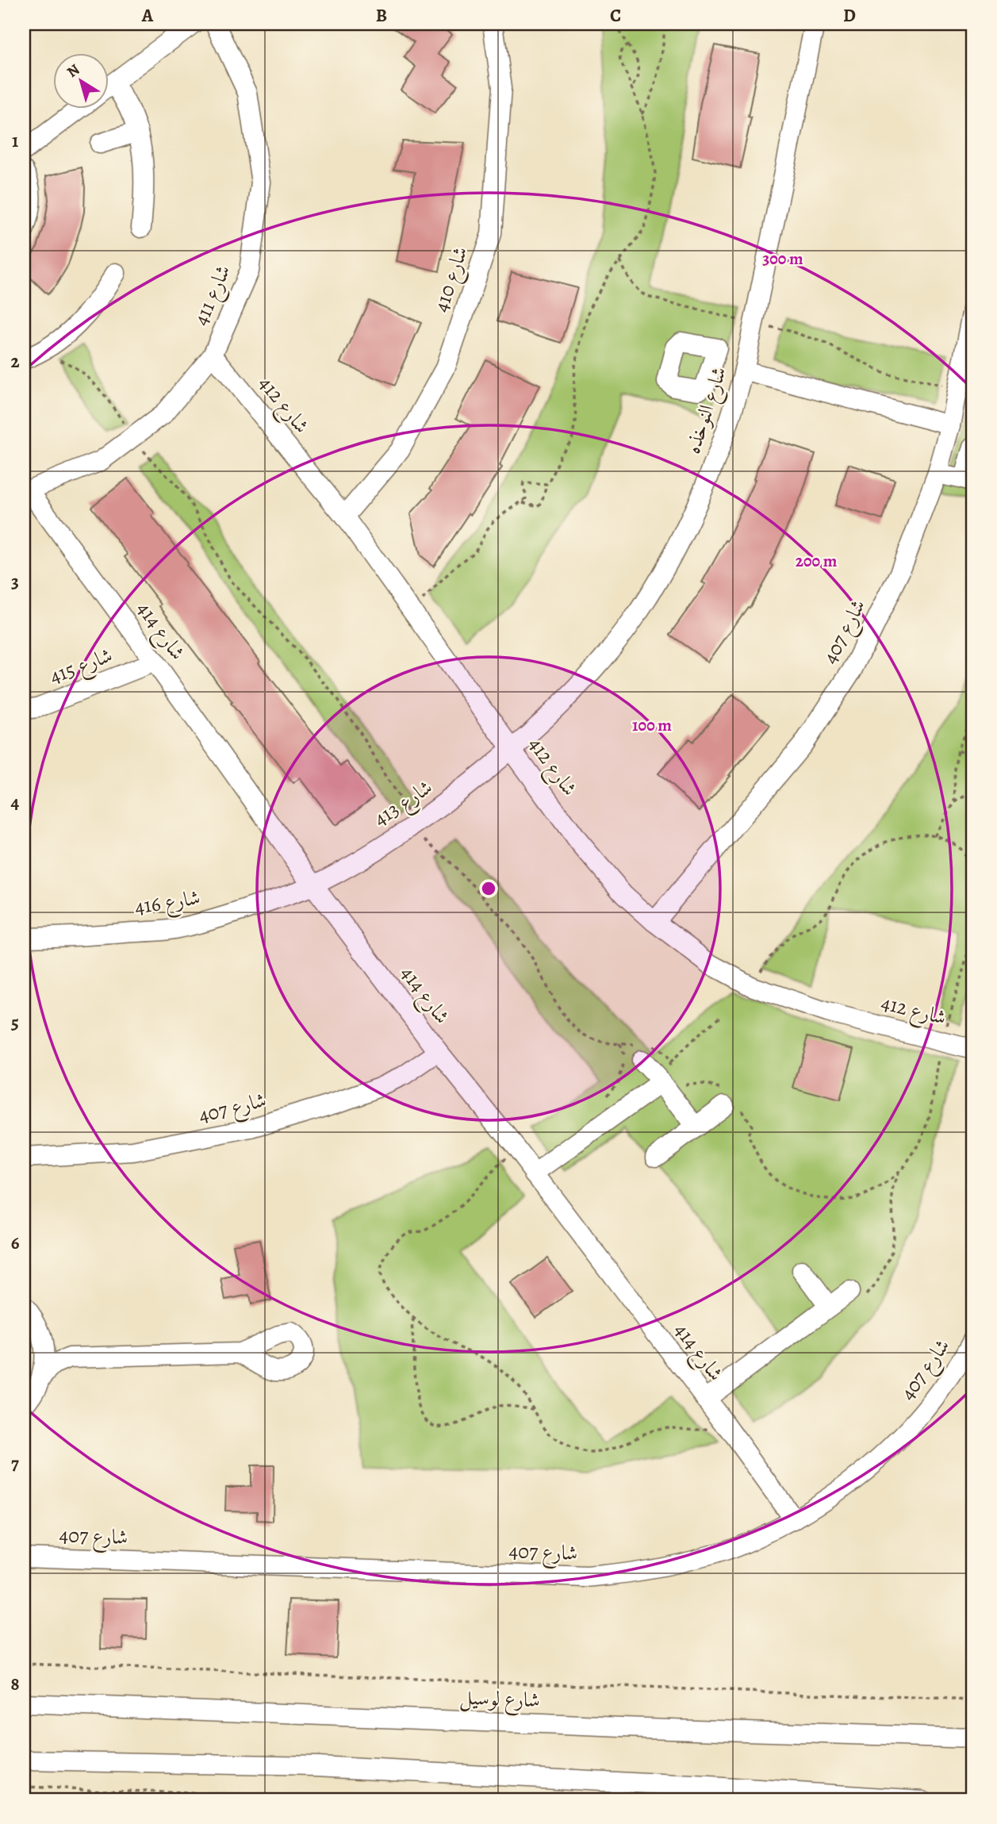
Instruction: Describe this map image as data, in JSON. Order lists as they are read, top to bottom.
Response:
{
  "streets": {
    "street": [
      "شارع 410",
      "شارع 411",
      "شارع 412",
      "شارع النوخذه",
      "شارع 414",
      "شارع 407",
      "شارع 415",
      "شارع 413",
      "شارع 416",
      "شارع لوسيل"
    ]
  },
  "crossings": [
    ["شارع 410", "شارع 412"],
    ["شارع 411", "شارع 412"],
    ["شارع 411", "شارع 414"],
    ["شارع 412", "شارع النوخذه"],
    ["شارع 412", "شارع 407"],
    ["شارع 412", "شارع 413"],
    ["شارع النوخذه", "شارع 413"],
    ["شارع 414", "شارع 407"],
    ["شارع 414", "شارع 415"],
    ["شارع 414", "شارع 413"],
    ["شارع 414", "شارع 416"],
    ["شارع 413", "شارع 416"]
  ],
  "north": "top left",
  "grid": {
    "columns": [
      "A",
      "B",
      "C",
      "D"
    ],
    "rows": [
      "1",
      "2",
      "3",
      "4",
      "5",
      "6",
      "7",
      "8"
    ]
  },
  "rings": ["300 m", "200 m", "100 m"]
}
